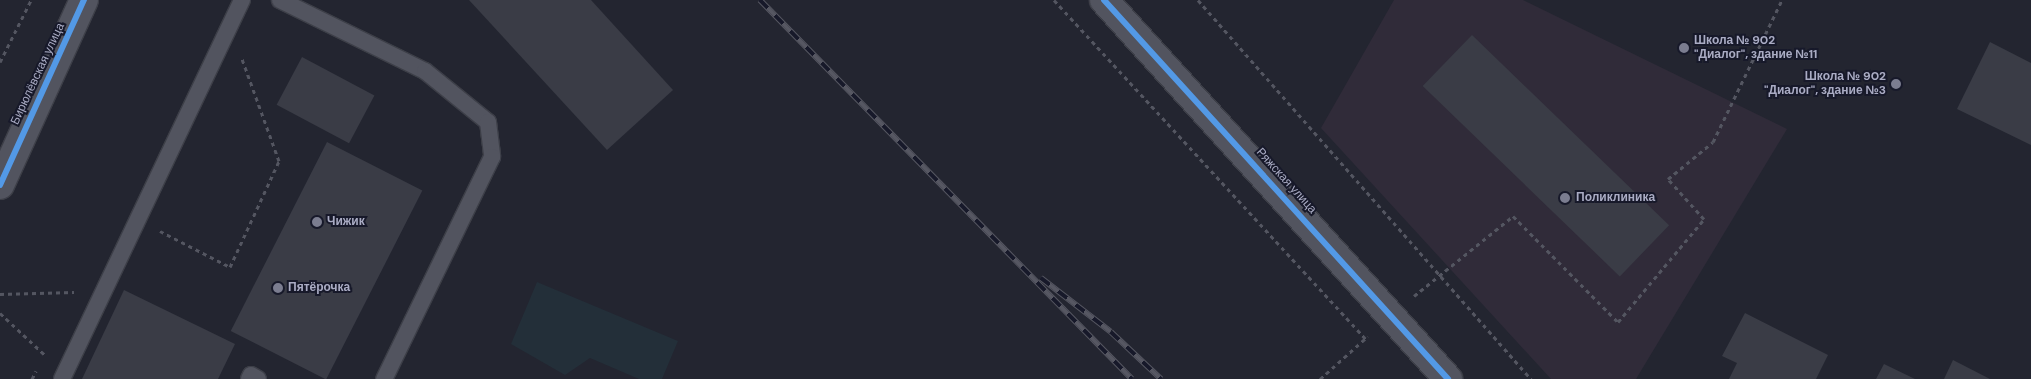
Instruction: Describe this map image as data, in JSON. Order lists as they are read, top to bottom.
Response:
{
  "streets": {
    "street": ["Бирюлёвская улица", "Ряжская улица"]
  },
  "places": [
    "Школа № 902 \"Диалог\", здание №11",
    "Школа № 902 \"Диалог\", здание №3",
    "Поликлиника",
    "Чижик",
    "Пятёрочка"
  ]
}
